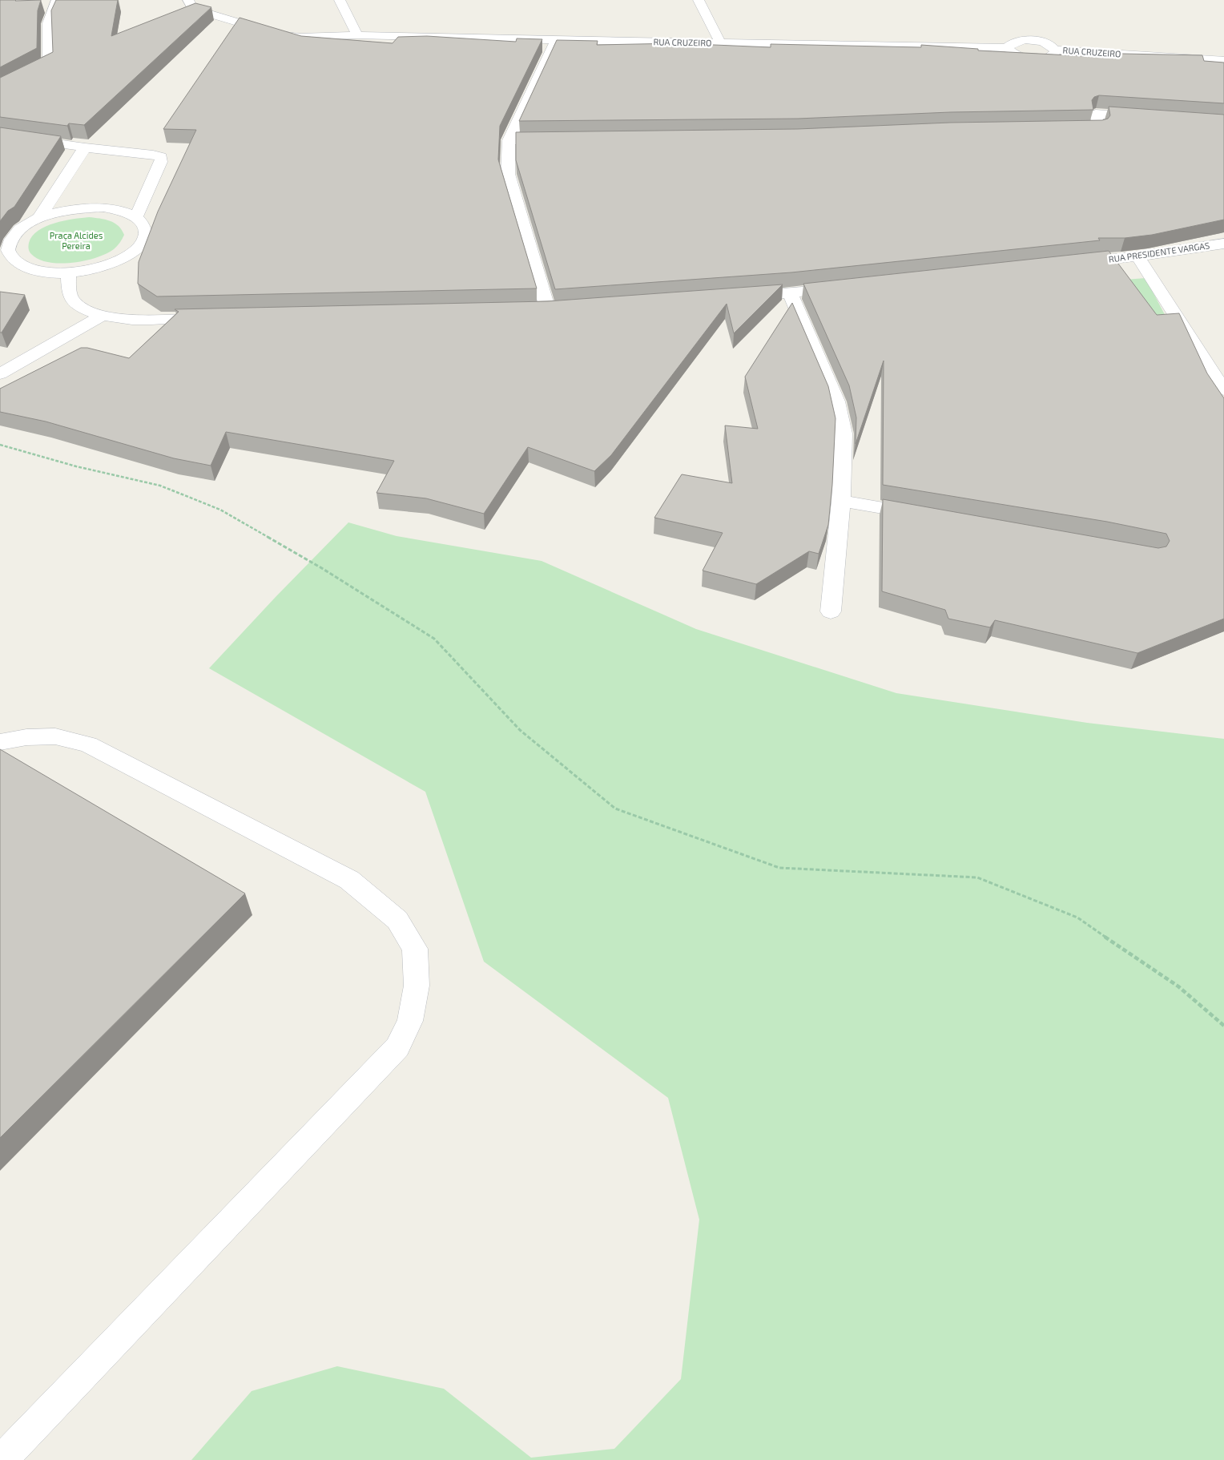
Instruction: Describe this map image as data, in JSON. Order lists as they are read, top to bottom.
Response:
{
  "streets": {
    "street": ["RUA CRUZEIRO", "RUA PRESIDENTE VARGAS"]
  },
  "parks": ["Praça Alcides Pereira"]
}
